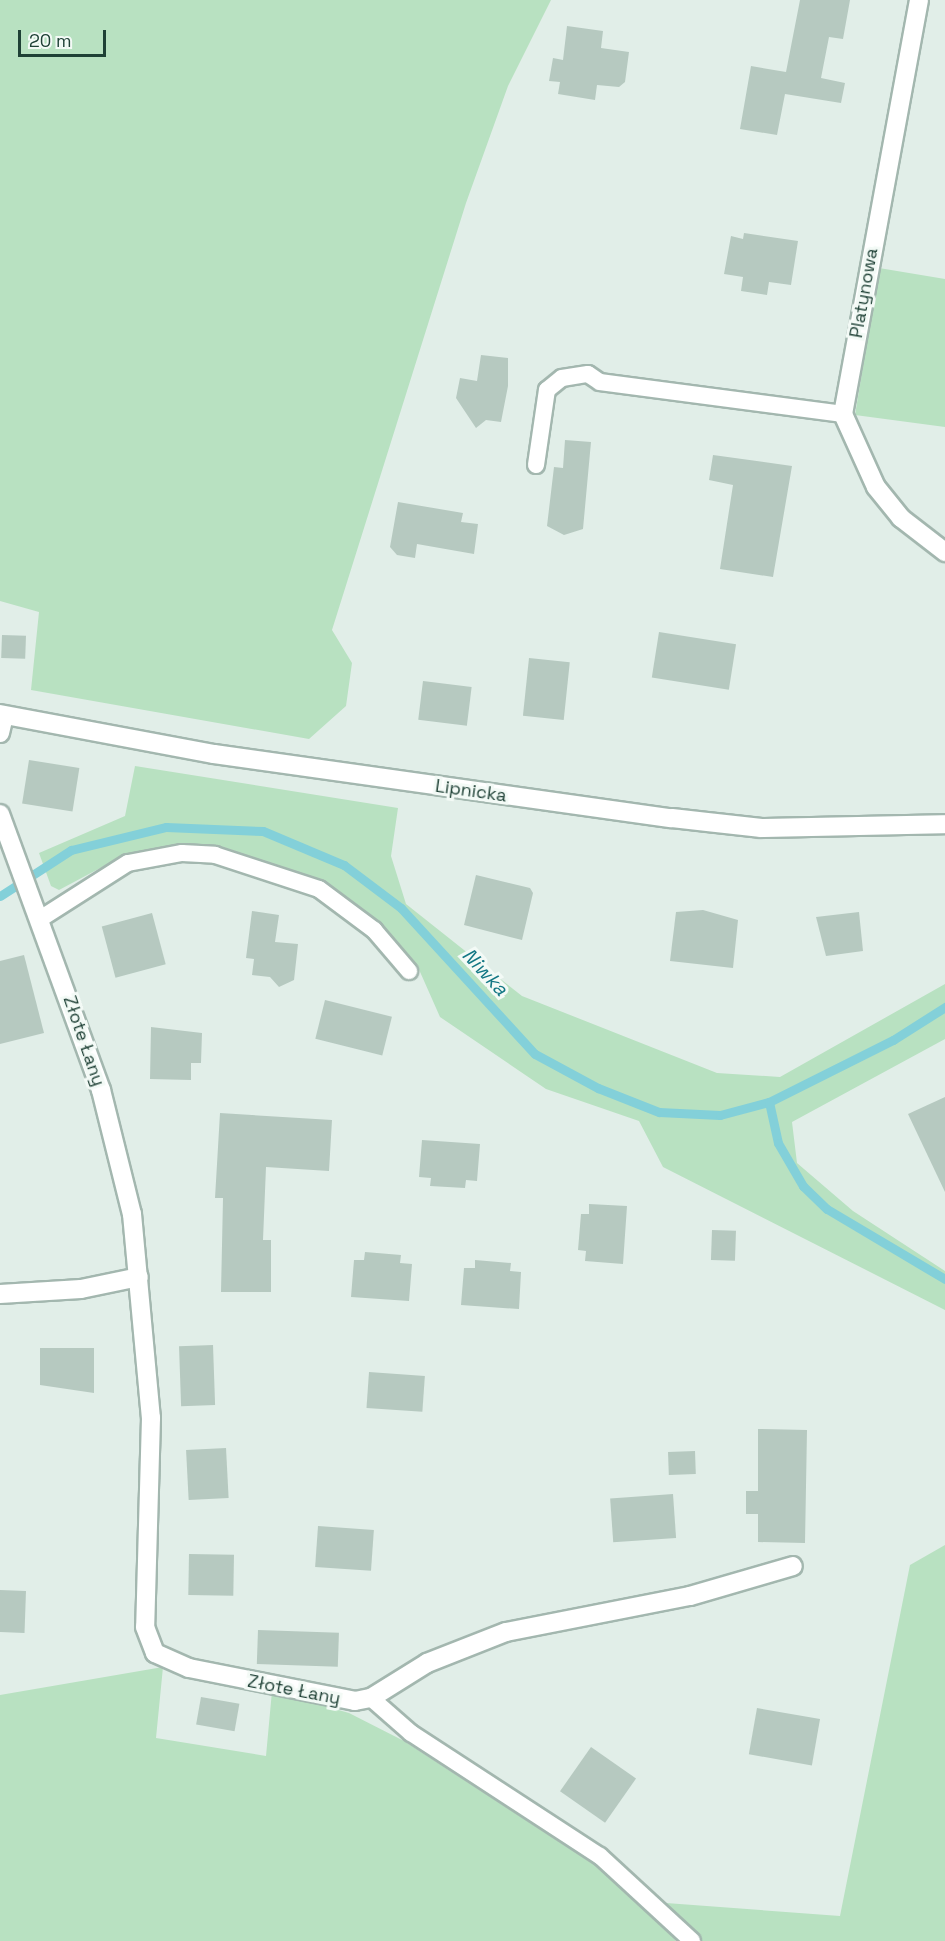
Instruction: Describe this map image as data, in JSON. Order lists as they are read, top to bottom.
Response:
{
  "streets": {
    "street": ["Platynowa", "Lipnicka", "Złote Łany"]
  },
  "water": ["Niwka"],
  "scale_bar": "20 m"
}
